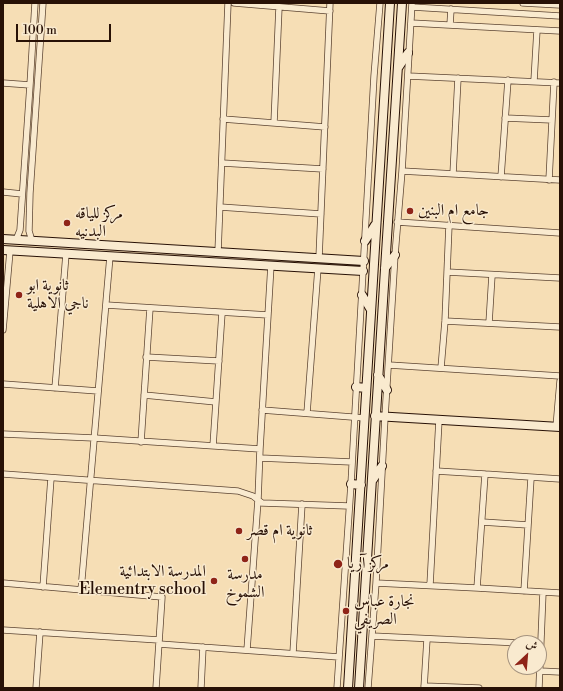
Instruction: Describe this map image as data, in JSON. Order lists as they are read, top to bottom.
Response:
{
  "places": [
    "جامع ام البنين",
    "مركز للياقه البدنيه",
    "ثانوية ابو ناجي الاهلية",
    "ثانوية ام قصر",
    "مدرسة الشموخ",
    "مركز آريا",
    "المدرسة الابتدائية Elementry school",
    "نجارة عباس الصريفي"
  ],
  "scale_bar": "100 m",
  "north": "top right"
}
